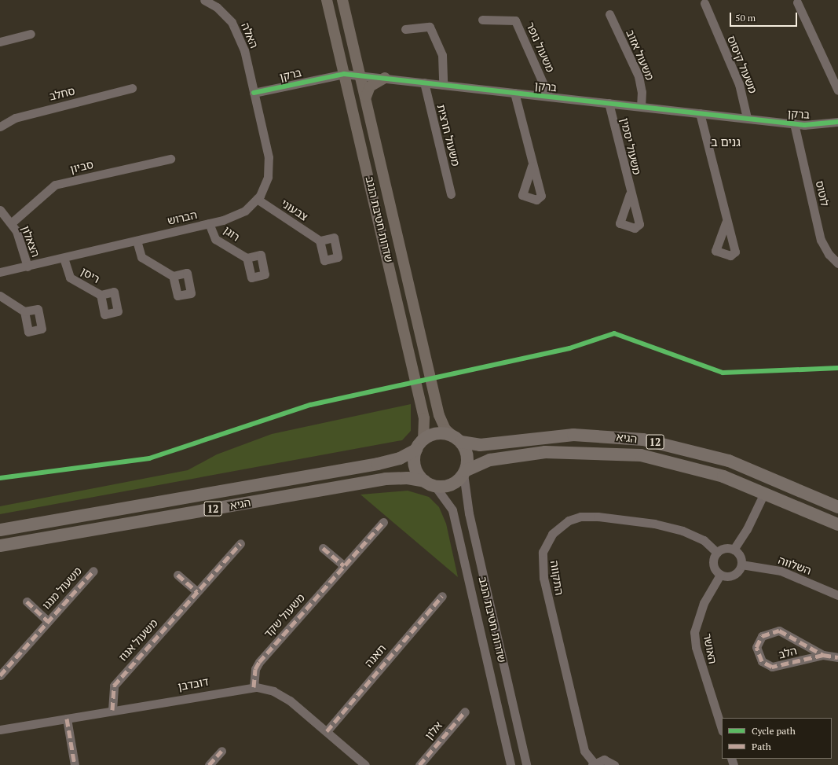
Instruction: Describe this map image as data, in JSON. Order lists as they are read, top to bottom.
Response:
{
  "streets": {
    "highway": ["הגיא", "12"],
    "main road": ["שדרות חטיבת הנגב"],
    "street": [
      "האלה",
      "משעול נופר",
      "משעול אזוב",
      "משעול קיסוס",
      "ברקן",
      "סחלב",
      "משעול חרצית",
      "משעול יסמין",
      "סביון",
      "לוטוס",
      "צבעוני",
      "הברוש",
      "רוגן",
      "הצאלון",
      "ריסן",
      "השלווה",
      "התקווה",
      "משעול מנגו",
      "משעול שקד",
      "משעול אגוז",
      "האושר",
      "הלב",
      "תאנה",
      "דובדבן",
      "אלון"
    ]
  },
  "crossings": [
    ["האלה", "ברקן"],
    ["האלה", "הברוש"],
    ["משעול נופר", "ברקן"],
    ["משעול אזוב", "ברקן"],
    ["משעול קיסוס", "ברקן"],
    ["ברקן", "משעול חרצית"],
    ["ברקן", "משעול יסמין"],
    ["ברקן", "לוטוס"],
    ["ברקן", "הברוש"],
    ["ברקן", "שדרות חטיבת הנגב"],
    ["סביון", "הצאלון"],
    ["צבעוני", "הברוש"],
    ["הברוש", "רוגן"],
    ["הברוש", "הצאלון"],
    ["הברוש", "ריסן"],
    ["שדרות חטיבת הנגב", "הגיא"],
    ["שדרות חטיבת הנגב", "12"],
    ["הגיא", "12"],
    ["השלווה", "התקווה"],
    ["השלווה", "האושר"],
    ["התקווה", "האושר"],
    ["משעול שקד", "דובדבן"],
    ["משעול אגוז", "דובדבן"],
    ["תאנה", "דובדבן"]
  ],
  "districts": ["גנים ב"],
  "legend": ["Cycle path", "Path"],
  "scale_bar": "50 m"
}
